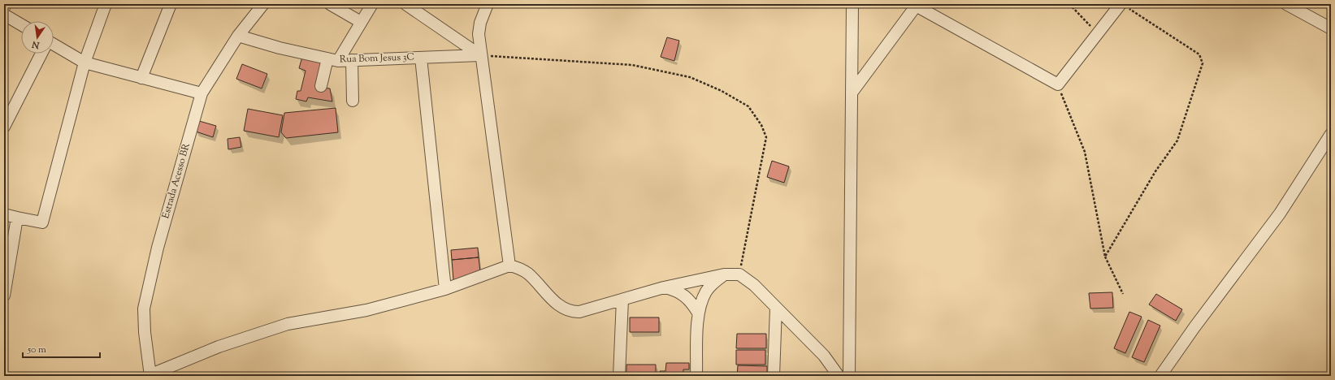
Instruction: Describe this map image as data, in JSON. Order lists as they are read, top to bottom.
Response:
{
  "streets": {
    "street": ["Rua Bom Jesus 3C", "Estrada Acesso BR"]
  },
  "crossings": [
    ["Rua Bom Jesus 3C", "Estrada Acesso BR"]
  ],
  "scale_bar": "50 m",
  "north": "bottom"
}
